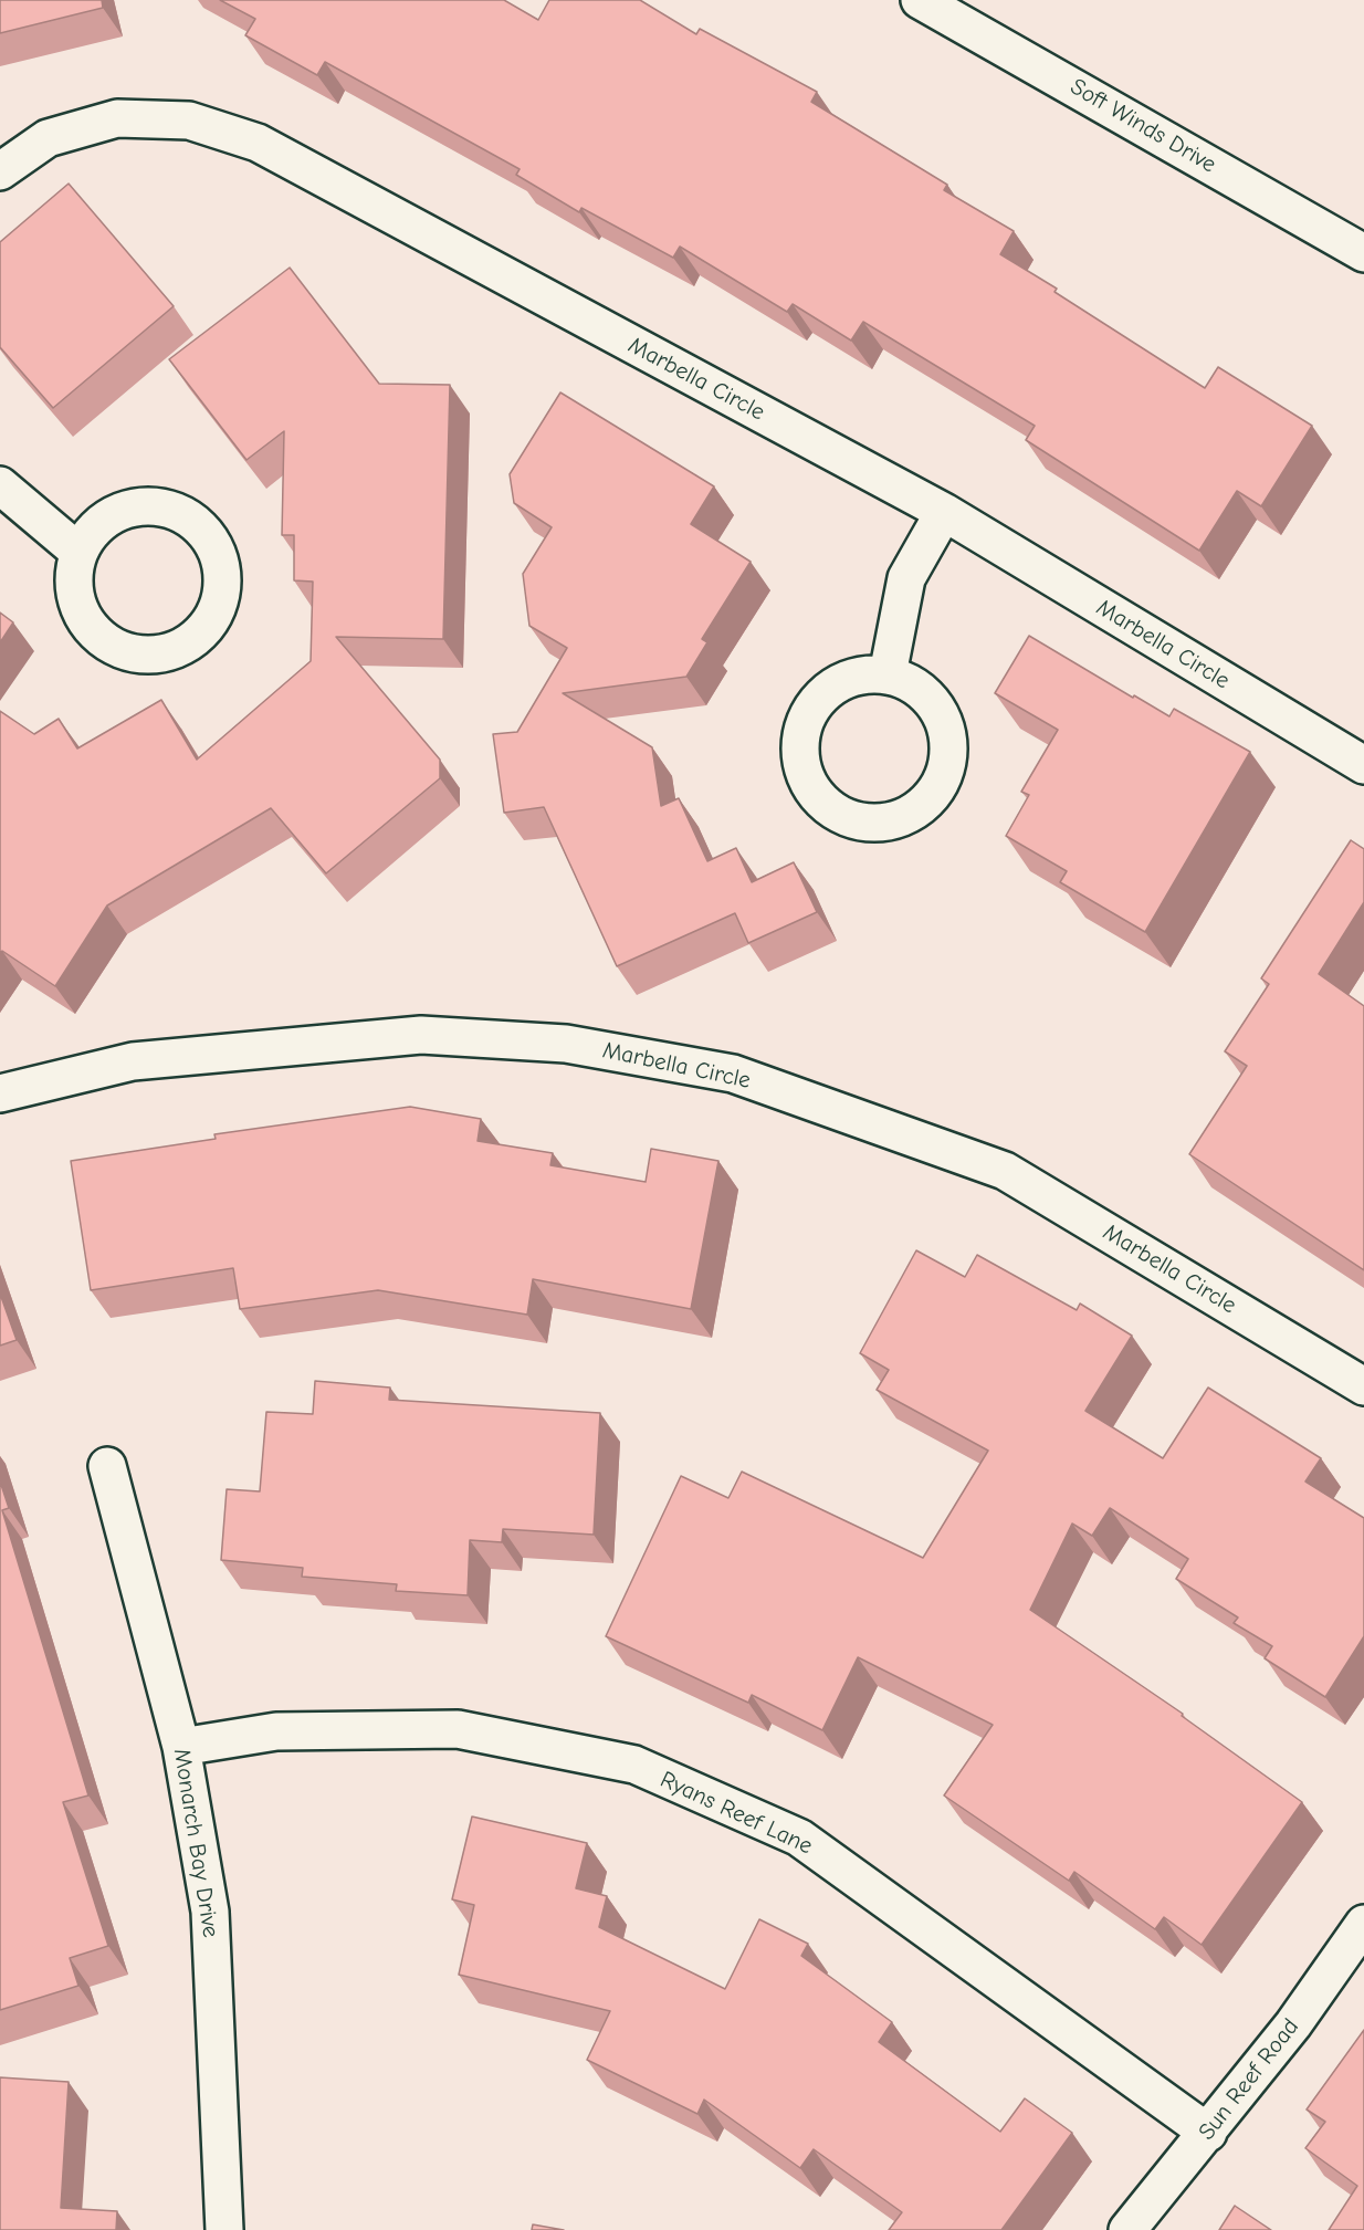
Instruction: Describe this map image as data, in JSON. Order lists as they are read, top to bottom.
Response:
{
  "streets": {
    "street": [
      "Soft Winds Drive",
      "Marbella Circle",
      "Ryans Reef Lane",
      "Monarch Bay Drive",
      "Sun Reef Road"
    ]
  },
  "crossings": [
    ["Ryans Reef Lane", "Monarch Bay Drive"],
    ["Ryans Reef Lane", "Sun Reef Road"]
  ]
}
